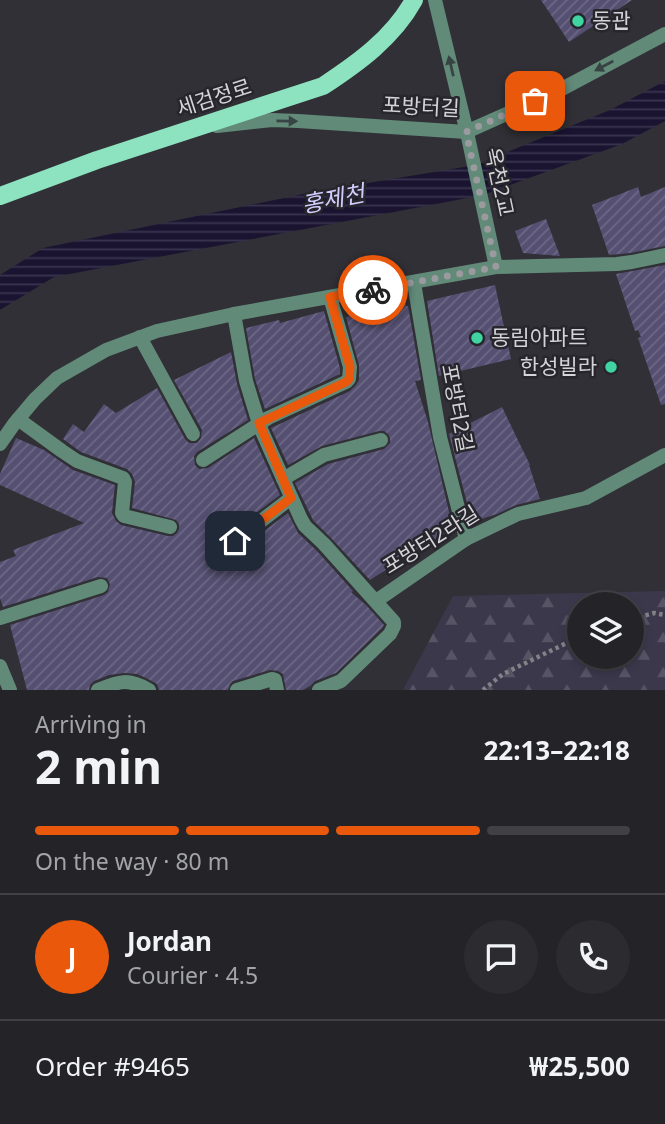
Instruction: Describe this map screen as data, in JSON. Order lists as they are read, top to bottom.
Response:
{
  "streets": {
    "main road": ["세검정로"],
    "street": [
      "포방터길",
      "옥천2교",
      "포방터2길",
      "포방터2라길"
    ]
  },
  "crossings": [
    ["세검정로", "포방터길"],
    ["포방터길", "옥천2교"],
    ["포방터2길", "포방터2라길"]
  ],
  "one_way": ["옥천2교"],
  "water": ["홍제천"],
  "places": ["동관", "동림아파트", "한성빌라"],
  "page": {
    "heading": ["2 min", "Arriving in", "22:13–22:18"],
    "panel": [
      "Jordan",
      "Courier · 4.5",
      "Order #9465",
      "₩25,500"
    ],
    "bar": "On the way · 80 m",
    "round": "J"
  }
}
